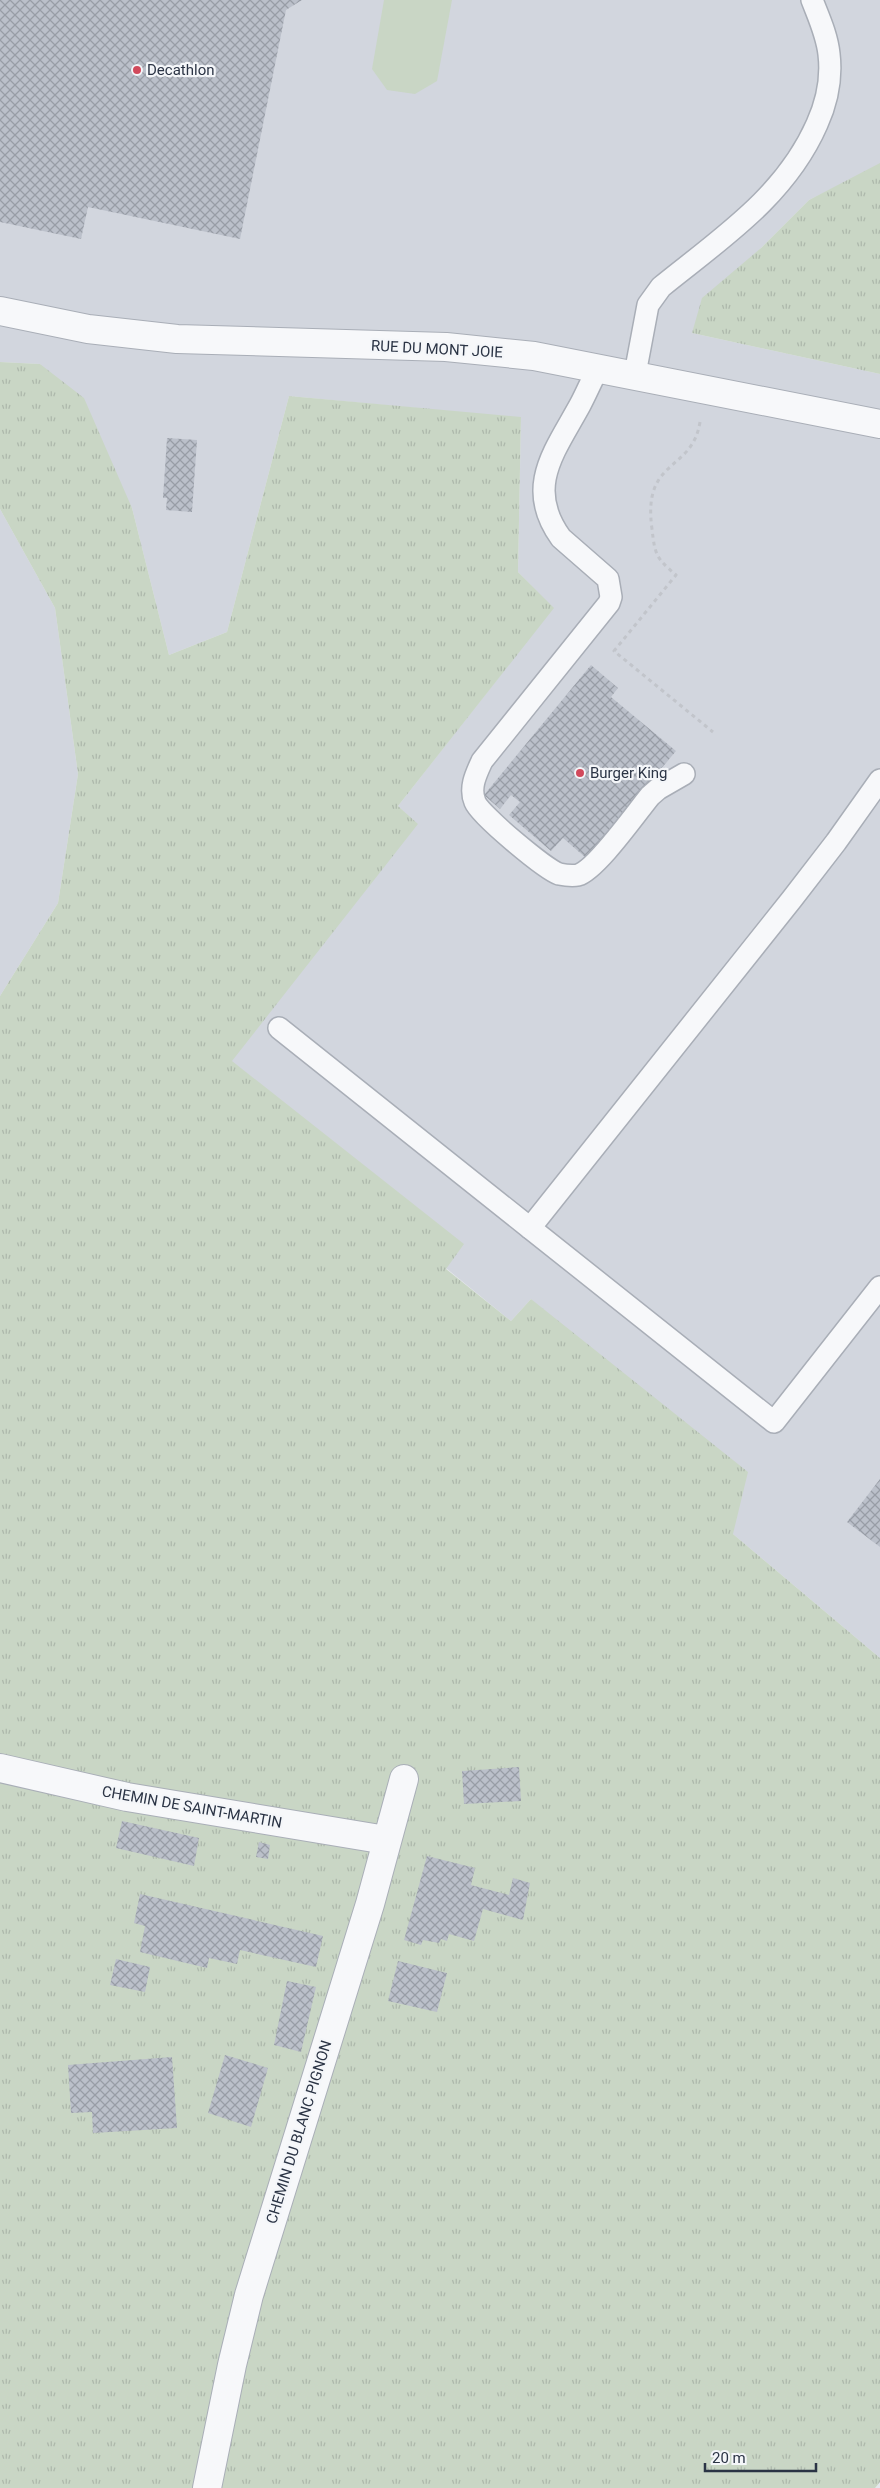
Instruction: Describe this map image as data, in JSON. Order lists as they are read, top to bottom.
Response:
{
  "streets": {
    "street": ["RUE DU MONT JOIE", "CHEMIN DE SAINT-MARTIN", "CHEMIN DU BLANC PIGNON"]
  },
  "crossings": [
    ["CHEMIN DE SAINT-MARTIN", "CHEMIN DU BLANC PIGNON"]
  ],
  "places": ["Decathlon", "Burger King"],
  "scale_bar": "20 m"
}
